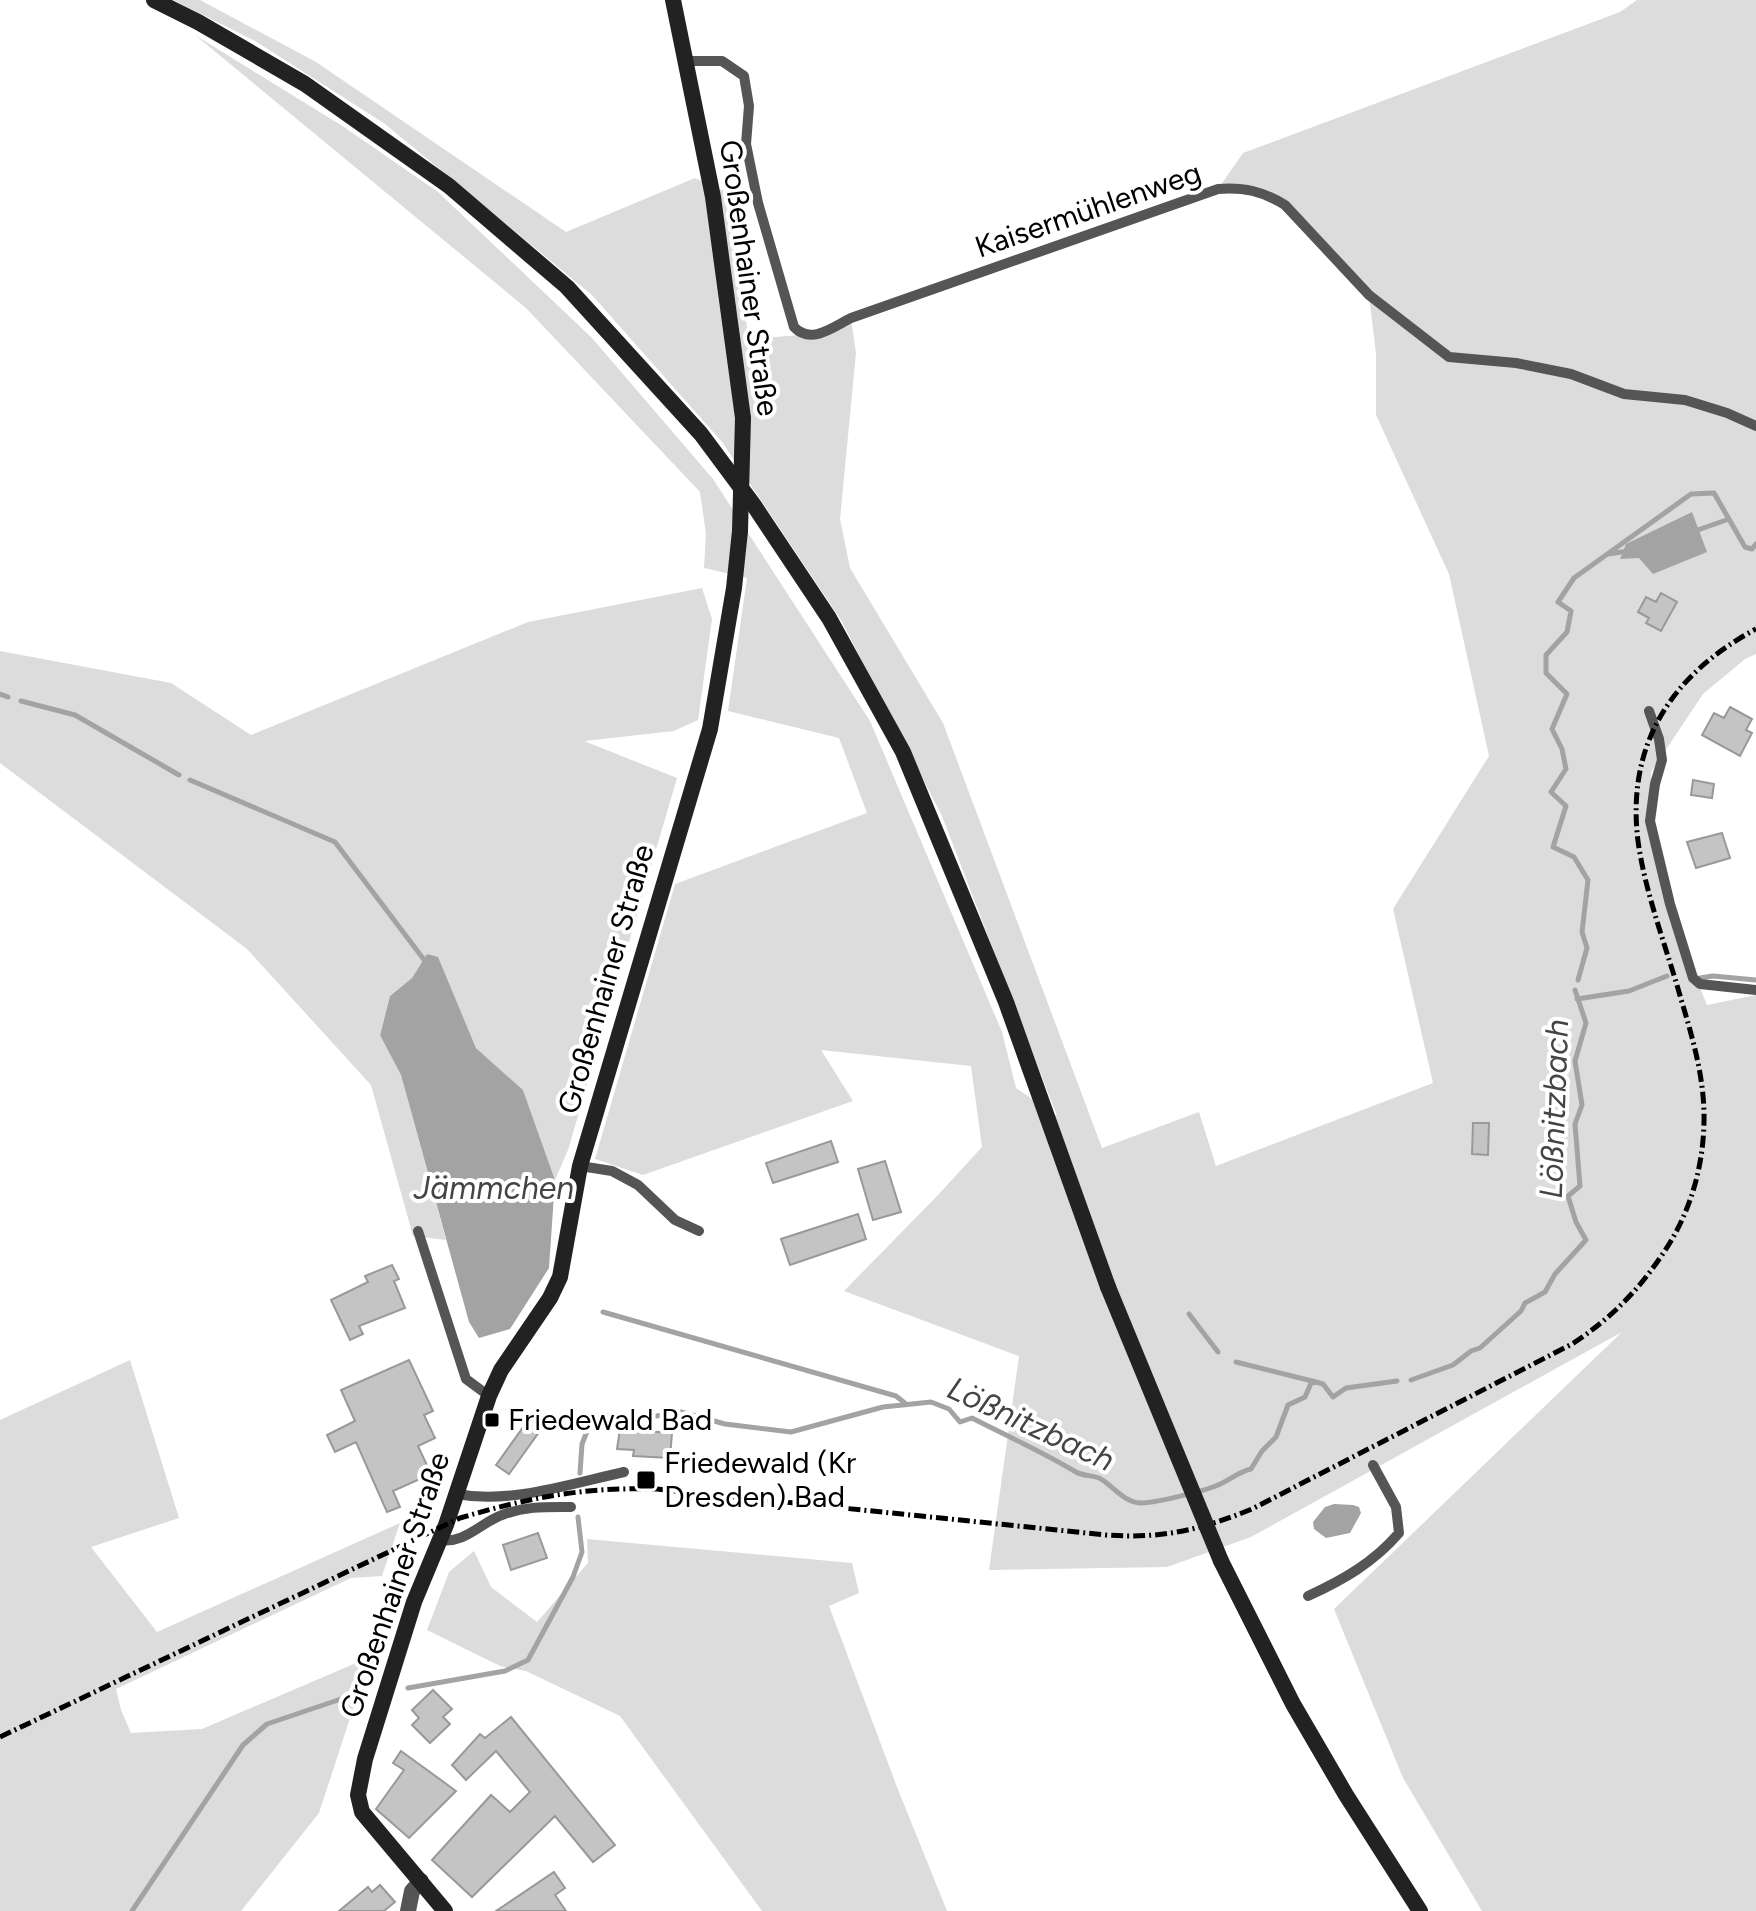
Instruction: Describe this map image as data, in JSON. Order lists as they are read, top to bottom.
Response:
{
  "streets": {
    "main road": ["Großenhainer Straße"],
    "lane": ["Kaisermühlenweg"]
  },
  "crossings": [
    ["Kaisermühlenweg", "Großenhainer Straße"]
  ],
  "water": ["Lößnitzbach", "Jämmchen"],
  "places": {
    "transit": ["Friedewald Bad", "Friedewald (Kr Dresden) Bad"]
  }
}
